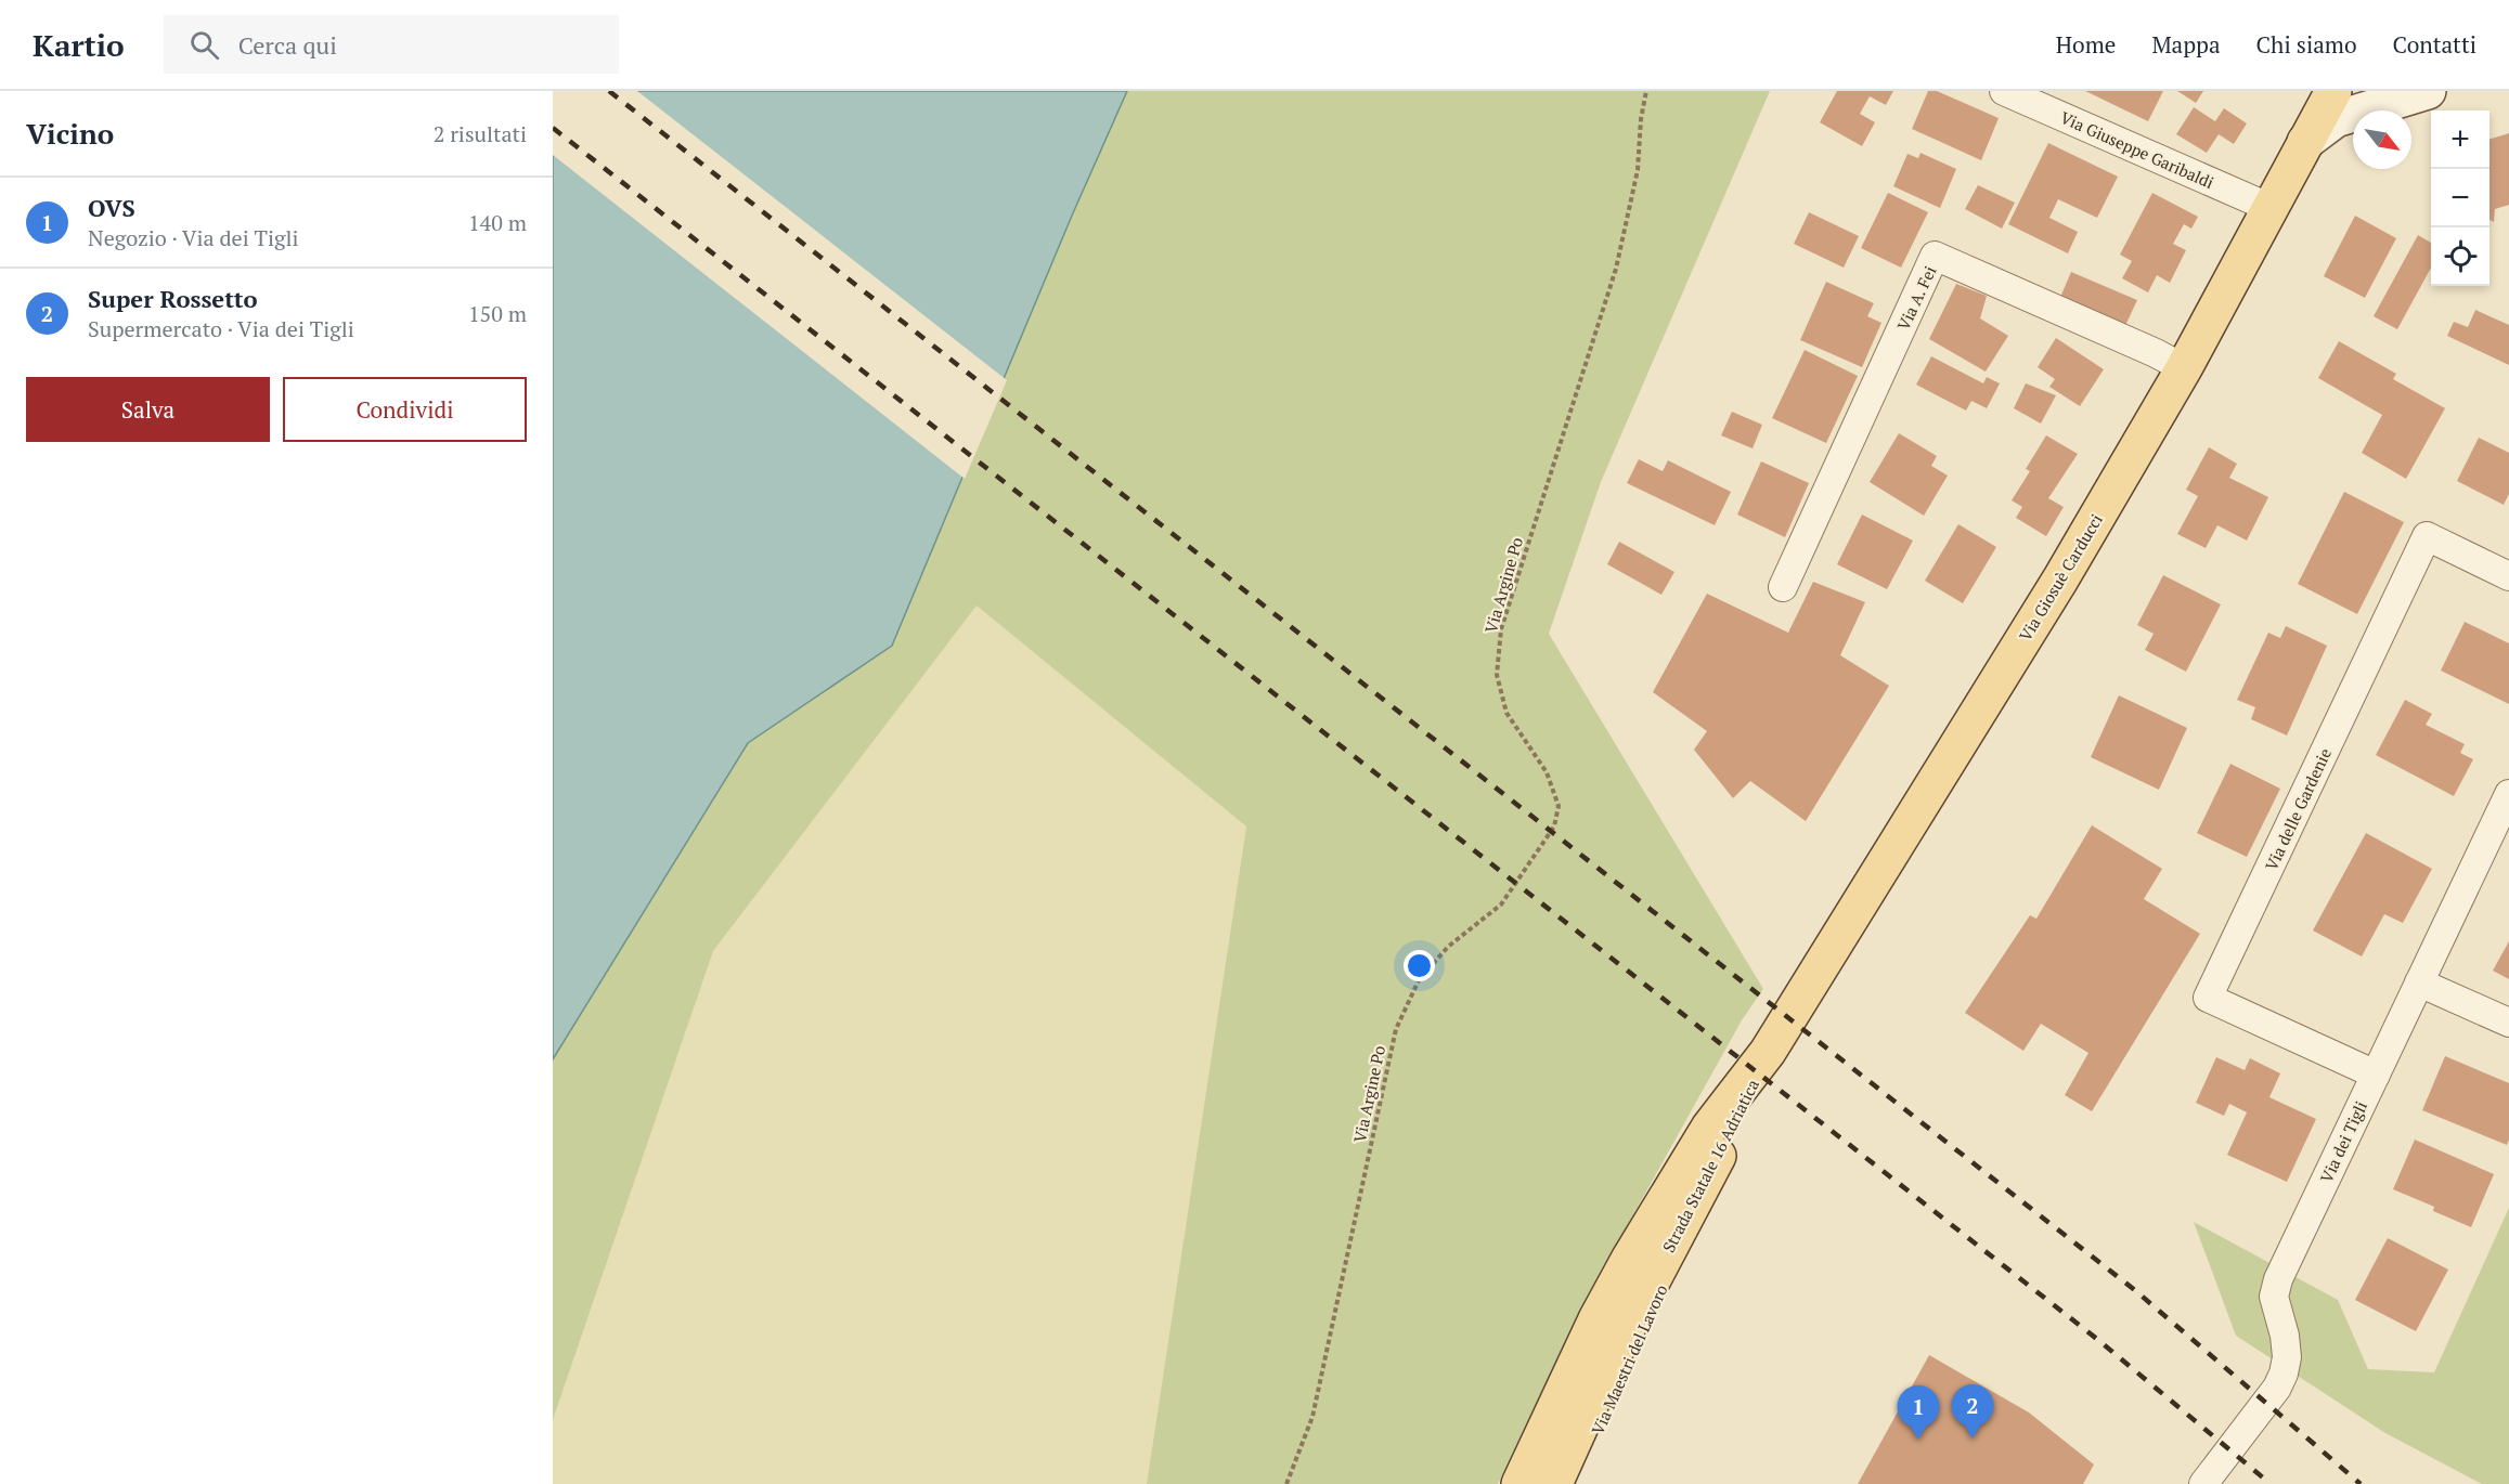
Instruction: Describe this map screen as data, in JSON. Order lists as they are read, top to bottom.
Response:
{
  "streets": {
    "main road": ["Via Giosuè Carducci", "Strada Statale 16 Adriatica"],
    "street": [
      "Via Giuseppe Garibaldi",
      "Via A. Fei",
      "Via delle Gardenie",
      "Via dei Tigli",
      "Via Maestri del Lavoro"
    ],
    "path": ["Via Argine Po"]
  },
  "crossings": [
    ["Via Giuseppe Garibaldi", "Via Giosuè Carducci"],
    ["Via A. Fei", "Via Giosuè Carducci"],
    ["Via Giosuè Carducci", "Strada Statale 16 Adriatica"],
    ["Via delle Gardenie", "Via dei Tigli"],
    ["Strada Statale 16 Adriatica", "Via Maestri del Lavoro"]
  ],
  "north": "bottom right",
  "page": {
    "header": "Kartio",
    "search": "Cerca qui",
    "nav": [
      "Home",
      "Mappa",
      "Chi siamo",
      "Contatti"
    ],
    "heading": ["Vicino", "2 risultati"],
    "map_buttons": ["+", "−"],
    "list": [
      {
        "mark": "1",
        "name": "OVS",
        "note": "Negozio · Via dei Tigli",
        "value": "140 m"
      },
      {
        "mark": "2",
        "name": "Super Rossetto",
        "note": "Supermercato · Via dei Tigli",
        "value": "150 m"
      }
    ],
    "buttons": ["Salva", "Condividi"],
    "pins": ["2", "1"]
  }
}
